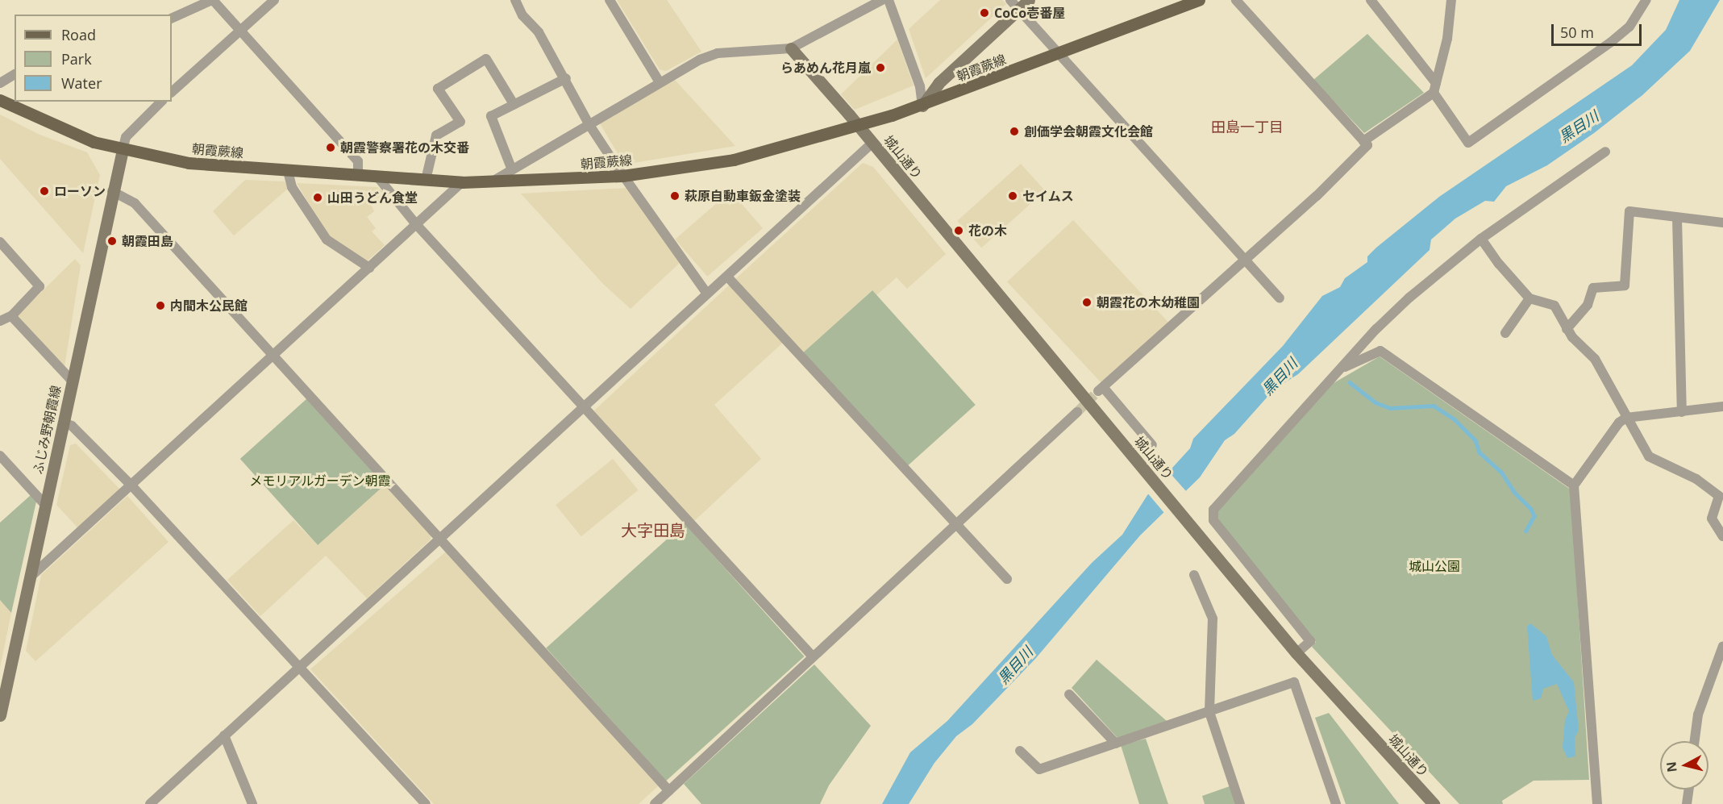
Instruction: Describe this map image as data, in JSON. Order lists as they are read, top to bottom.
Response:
{
  "streets": {
    "main road": ["朝霞蕨線"],
    "street": ["城山通り", "ふじみ野朝霞線"]
  },
  "crossings": [
    ["朝霞蕨線", "城山通り"],
    ["朝霞蕨線", "ふじみ野朝霞線"]
  ],
  "districts": ["田島一丁目", "大字田島"],
  "water": ["黒目川"],
  "parks": ["メモリアルガーデン朝霞", "城山公園"],
  "places": [
    "CoCo壱番屋",
    "らあめん花月嵐",
    "創価学会朝霞文化会館",
    "朝霞警察署花の木交番",
    "ローソン",
    "萩原自動車鈑金塗装",
    "セイムス",
    "山田うどん食堂",
    "花の木",
    "朝霞田島",
    "朝霞花の木幼稚園",
    "内間木公民館"
  ],
  "legend": ["Road", "Park", "Water"],
  "scale_bar": "50 m",
  "north": "left"
}
